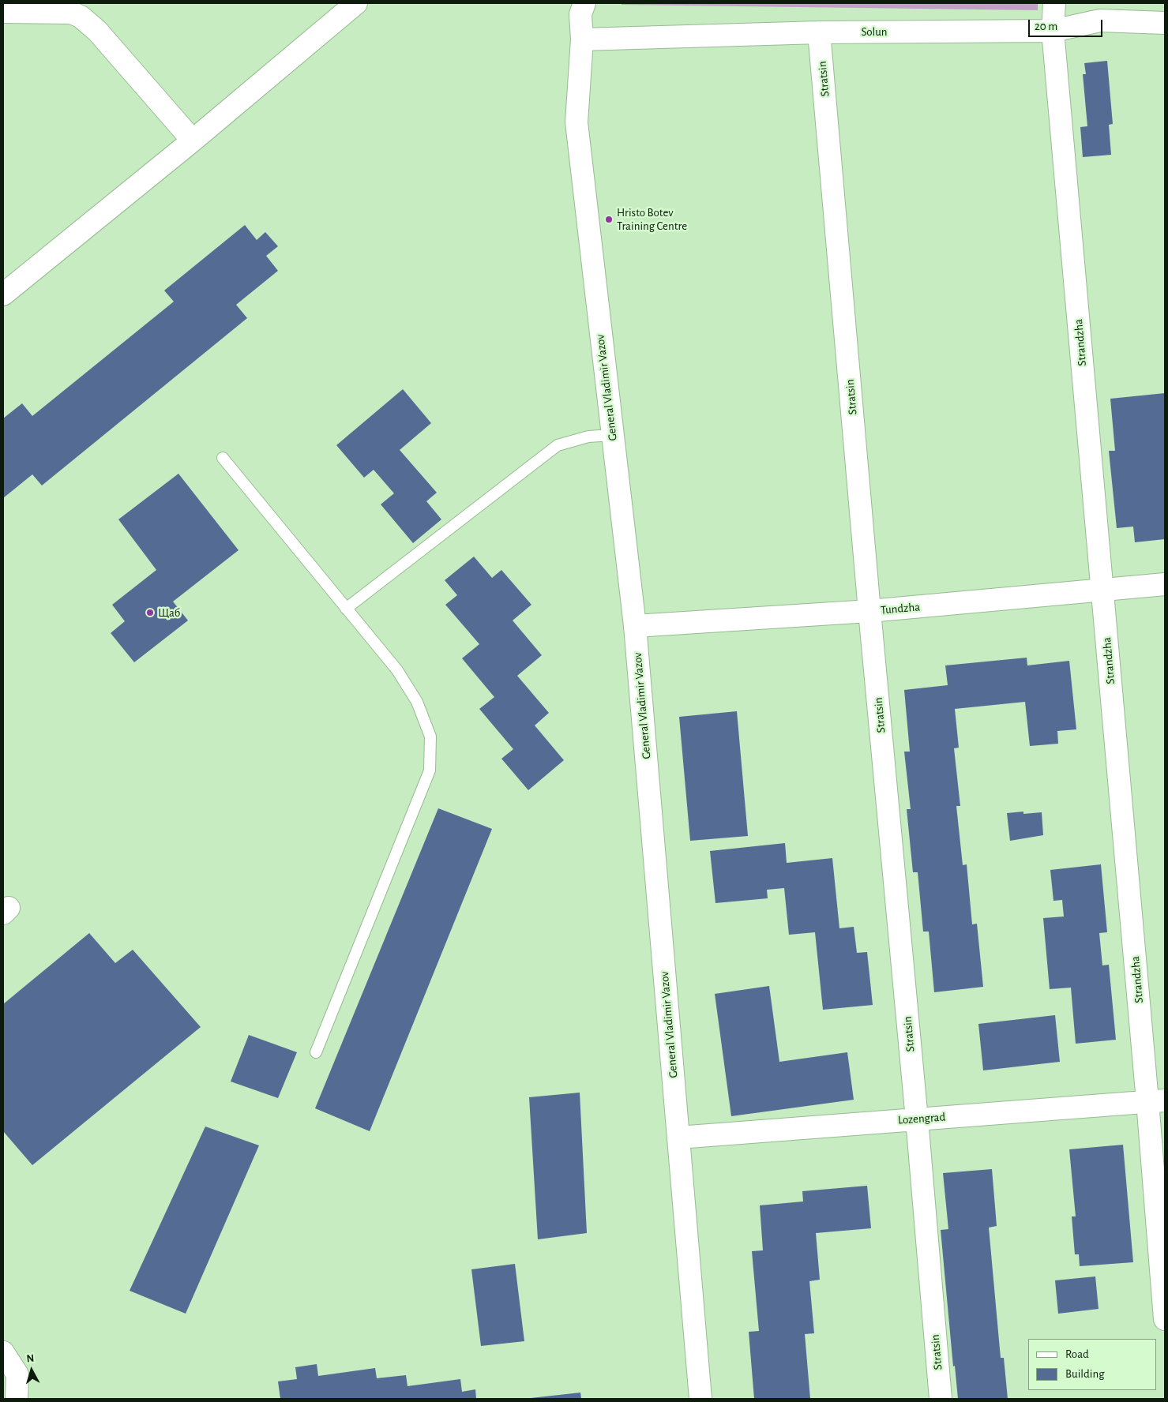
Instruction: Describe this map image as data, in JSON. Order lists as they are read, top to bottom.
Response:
{
  "streets": {
    "street": [
      "Solun",
      "Stratsin",
      "Strandzha",
      "General Vladimir Vazov",
      "Tundzha",
      "Lozengrad"
    ]
  },
  "crossings": [
    ["Solun", "Stratsin"],
    ["Solun", "Strandzha"],
    ["Solun", "General Vladimir Vazov"],
    ["Stratsin", "Tundzha"],
    ["Stratsin", "Lozengrad"],
    ["Strandzha", "Tundzha"],
    ["Strandzha", "Lozengrad"],
    ["General Vladimir Vazov", "Tundzha"],
    ["General Vladimir Vazov", "Lozengrad"]
  ],
  "places": ["Hristo Botev Training Centre", "Щаб"],
  "legend": ["Road", "Building"],
  "scale_bar": "20 m",
  "north": "top"
}
